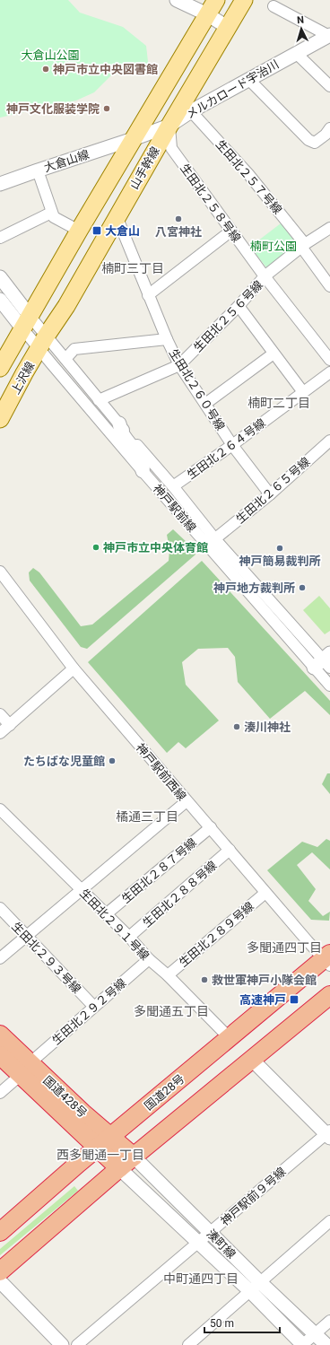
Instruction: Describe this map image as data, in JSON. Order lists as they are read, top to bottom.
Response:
{
  "streets": {
    "highway": ["国道28号", "国道428号"],
    "main road": ["山手幹線", "上沢線"],
    "street": [
      "メルカロード宇治川",
      "大倉山線",
      "生田北２５７号線",
      "生田北２５８号線",
      "生田北２５６号線",
      "生田北２６０号線",
      "生田北２６４号線",
      "生田北２６５号線",
      "神戸駅前線",
      "神戸駅前西線",
      "生田北２８７号線",
      "生田北２８８号線",
      "生田北２９１号線",
      "生田北２８９号線",
      "生田北２９３号線",
      "生田北２９２号線",
      "神戸駅前９号線",
      "湊町線"
    ]
  },
  "crossings": [
    ["メルカロード宇治川", "大倉山線"],
    ["メルカロード宇治川", "山手幹線"],
    ["メルカロード宇治川", "生田北２５７号線"],
    ["メルカロード宇治川", "生田北２５８号線"],
    ["大倉山線", "山手幹線"],
    ["山手幹線", "生田北２５８号線"],
    ["山手幹線", "上沢線"],
    ["山手幹線", "生田北２６０号線"],
    ["山手幹線", "神戸駅前線"],
    ["生田北２５７号線", "生田北２５６号線"],
    ["生田北２５８号線", "生田北２５６号線"],
    ["生田北２５６号線", "生田北２６０号線"],
    ["生田北２５６号線", "神戸駅前線"],
    ["上沢線", "神戸駅前線"],
    ["生田北２６０号線", "生田北２６４号線"],
    ["生田北２６０号線", "生田北２６５号線"],
    ["生田北２６４号線", "神戸駅前線"],
    ["生田北２６５号線", "神戸駅前線"],
    ["神戸駅前西線", "生田北２８７号線"],
    ["神戸駅前西線", "生田北２８８号線"],
    ["神戸駅前西線", "生田北２８９号線"],
    ["神戸駅前西線", "国道28号"],
    ["生田北２８７号線", "生田北２９１号線"],
    ["生田北２８８号線", "生田北２９１号線"],
    ["生田北２９１号線", "生田北２８９号線"],
    ["生田北２９１号線", "生田北２９２号線"],
    ["生田北２９１号線", "国道28号"],
    ["生田北２９３号線", "生田北２９２号線"],
    ["生田北２９２号線", "国道428号"],
    ["国道28号", "国道428号"],
    ["国道428号", "湊町線"],
    ["神戸駅前９号線", "湊町線"]
  ],
  "districts": [
    "楠町三丁目",
    "楠町二丁目",
    "橘通三丁目",
    "多聞通四丁目",
    "多聞通五丁目",
    "西多聞通一丁目",
    "中町通四丁目"
  ],
  "parks": ["大倉山公園", "楠町公園"],
  "places": {
    "other": [
      "神戸市立中央図書館",
      "神戸文化服装学院",
      "八宮神社",
      "神戸市立中央体育館",
      "神戸簡易裁判所",
      "神戸地方裁判所",
      "湊川神社",
      "たちばな児童館",
      "救世軍神戸小隊会館"
    ],
    "transit": ["大倉山", "高速神戸"]
  },
  "scale_bar": "50 m",
  "north": "top"
}
